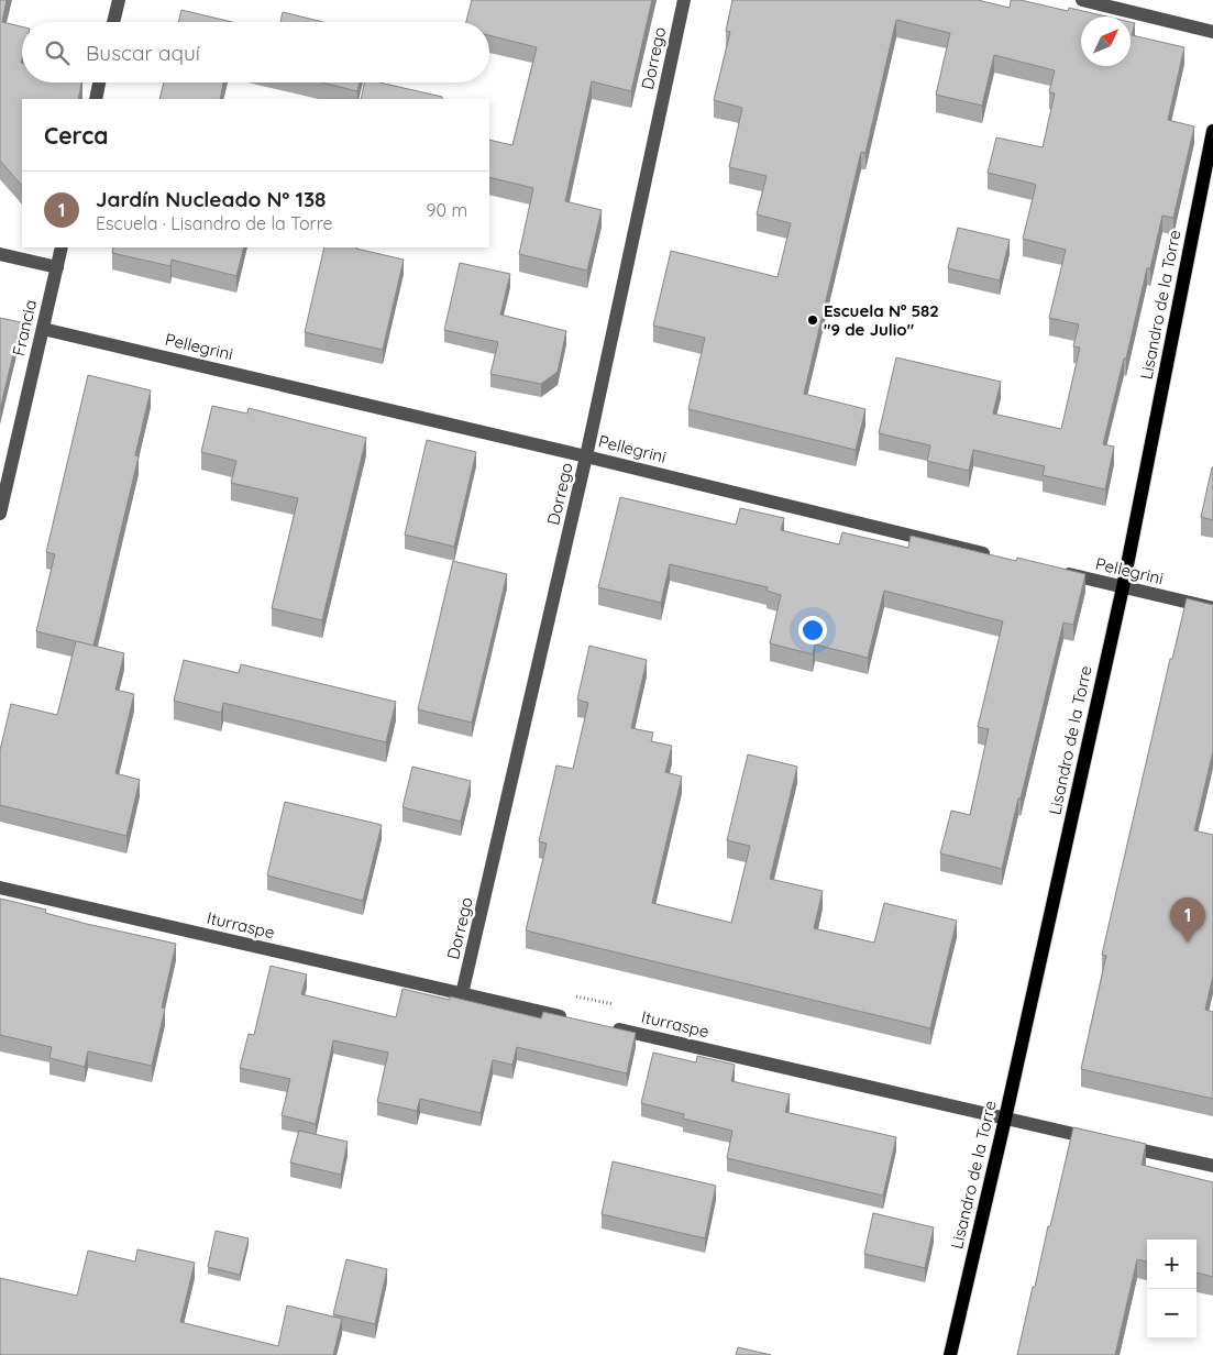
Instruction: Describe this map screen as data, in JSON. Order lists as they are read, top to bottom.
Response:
{
  "streets": {
    "main road": ["Lisandro de la Torre"],
    "street": [
      "Dorrego",
      "Francia",
      "Pellegrini",
      "Iturraspe"
    ]
  },
  "crossings": [
    ["Dorrego", "Pellegrini"],
    ["Dorrego", "Iturraspe"],
    ["Lisandro de la Torre", "Pellegrini"],
    ["Lisandro de la Torre", "Iturraspe"],
    ["Francia", "Pellegrini"]
  ],
  "places": ["Escuela Nº 582 \"9 de Julio\""],
  "north": "top right",
  "page": {
    "search": "Buscar aquí",
    "heading": "Cerca",
    "list": [
      {
        "mark": "1",
        "name": "Jardín Nucleado Nº 138",
        "note": "Escuela · Lisandro de la Torre",
        "value": "90 m"
      }
    ],
    "pins": "1",
    "map_buttons": ["+", "−"]
  }
}
